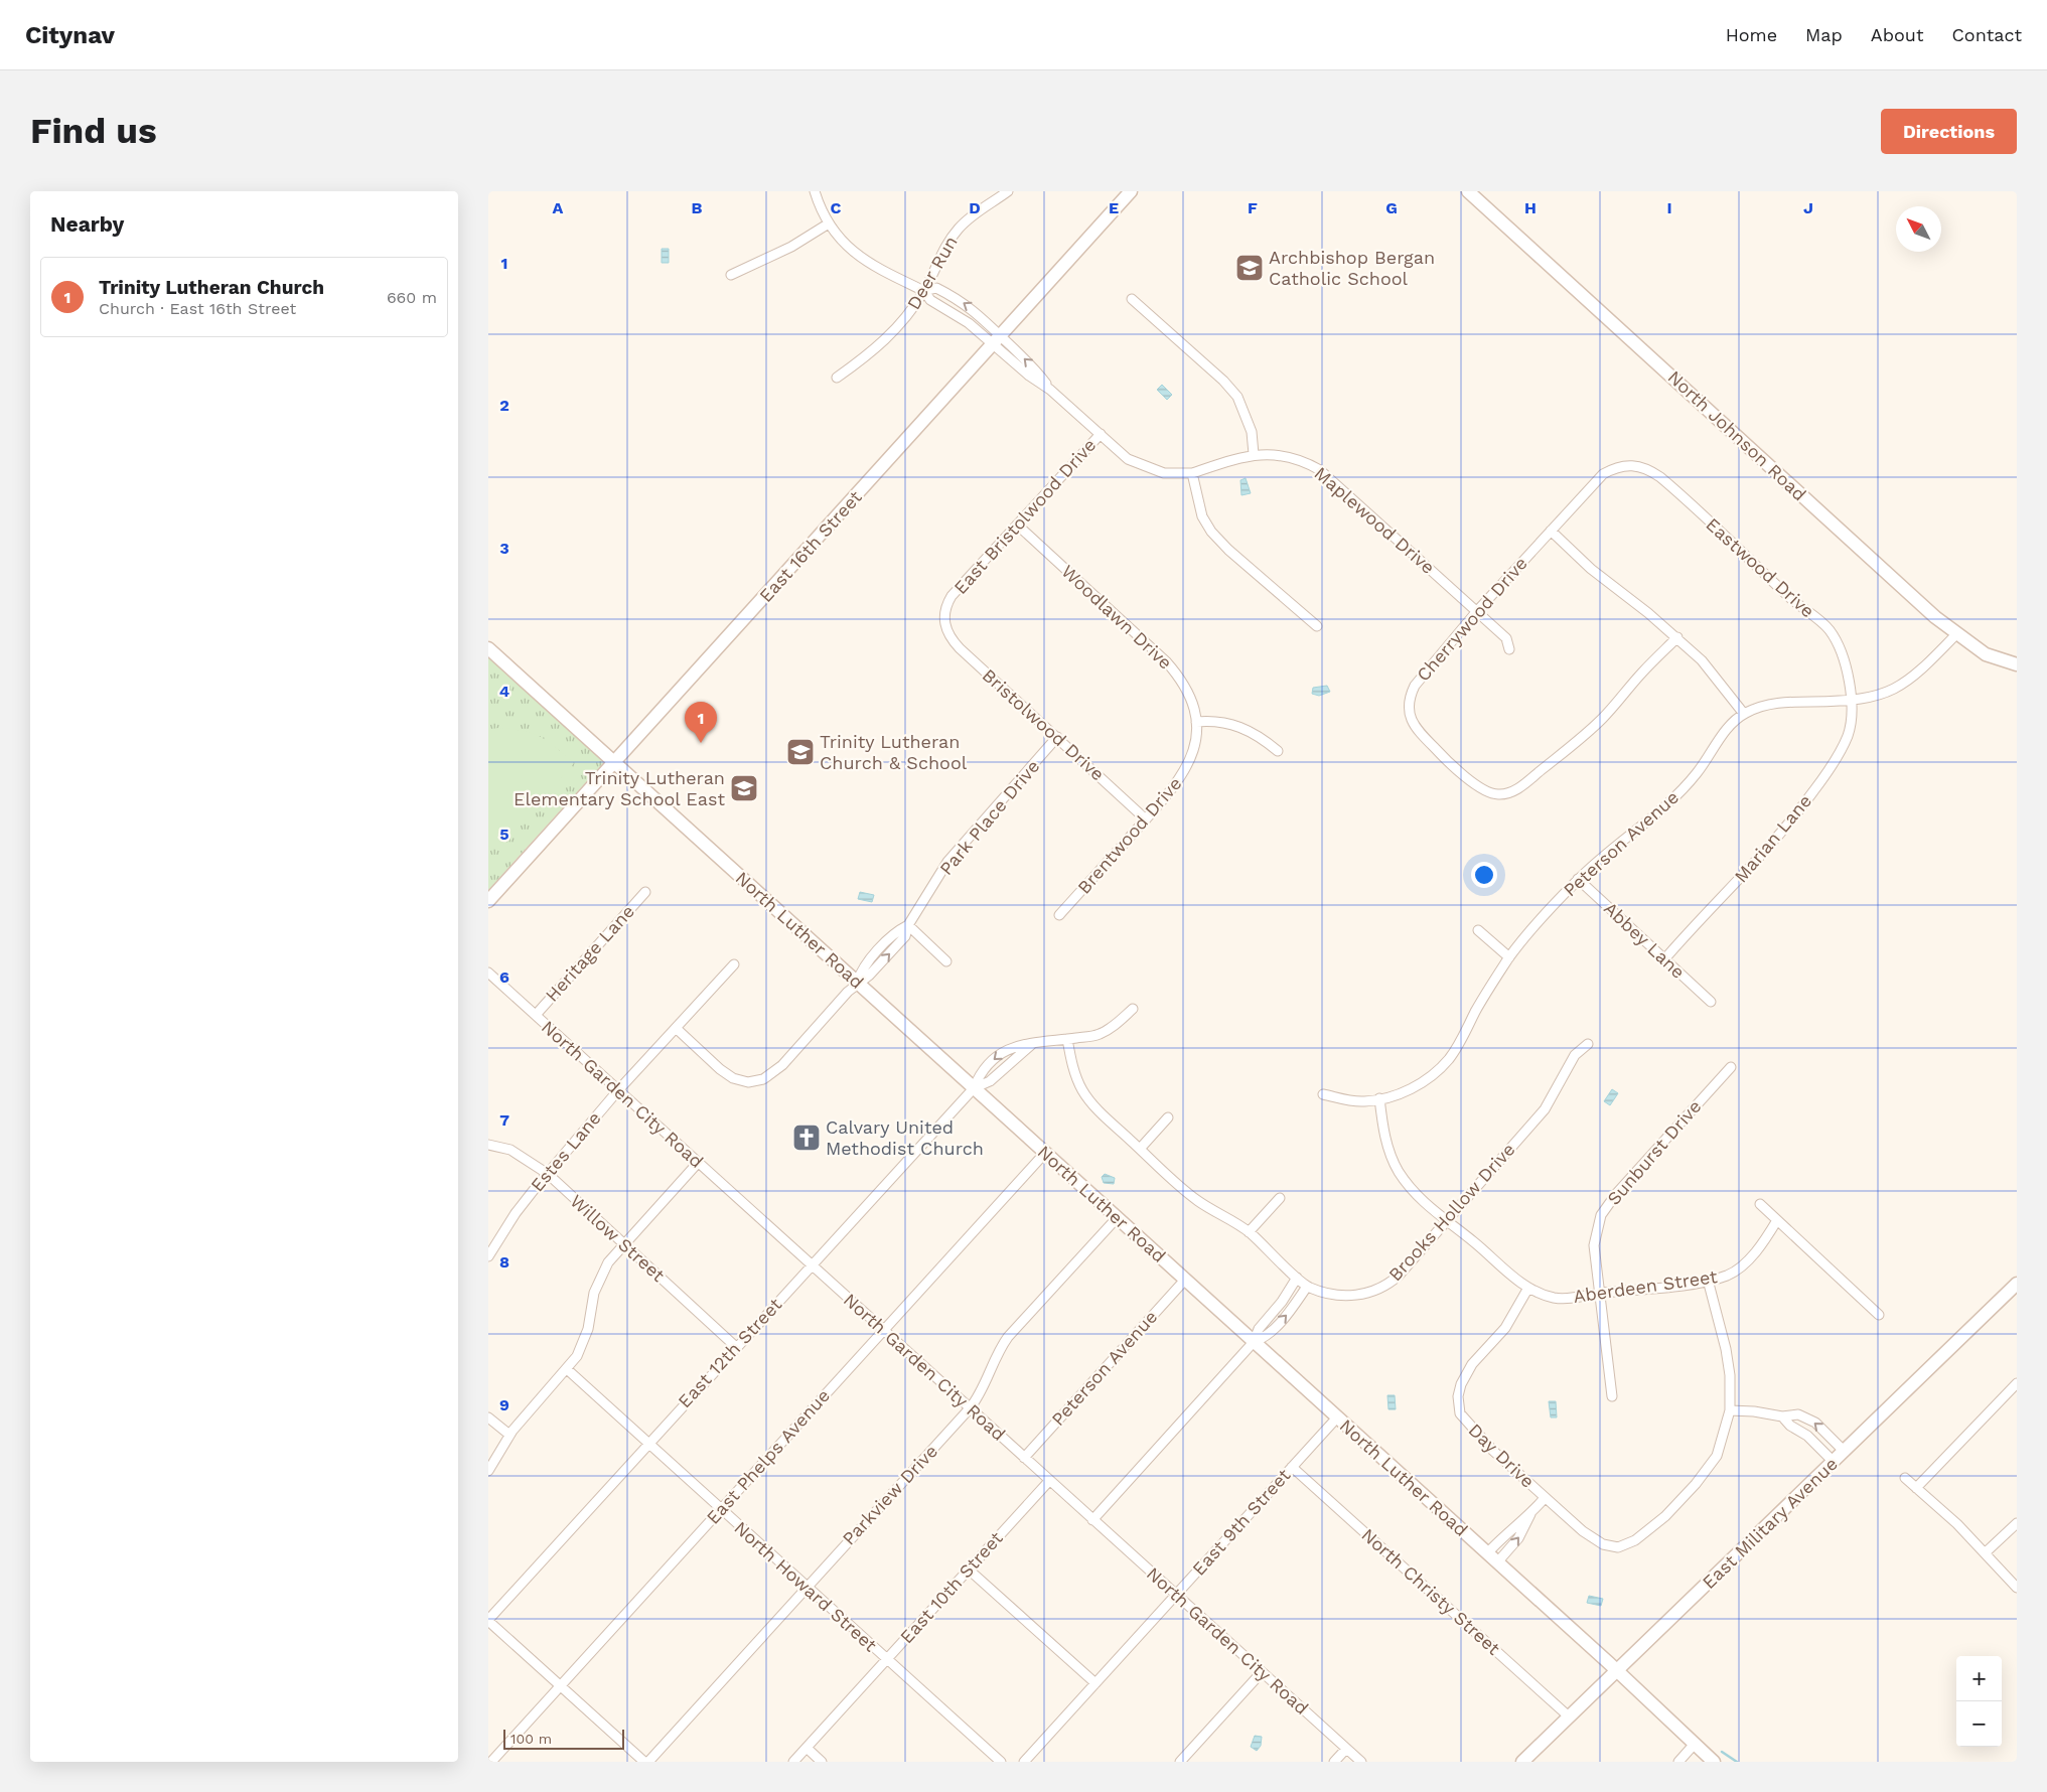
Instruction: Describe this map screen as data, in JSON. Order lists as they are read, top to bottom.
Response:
{
  "streets": {
    "main road": [
      "North Johnson Road",
      "East 16th Street",
      "North Luther Road",
      "East Military Avenue"
    ],
    "street": [
      "Deer Run",
      "East Bristolwood Drive",
      "Maplewood Drive",
      "Eastwood Drive",
      "Woodlawn Drive",
      "Cherrywood Drive",
      "Bristolwood Drive",
      "Park Place Drive",
      "Brentwood Drive",
      "Marian Lane",
      "Peterson Avenue",
      "Abbey Lane",
      "Heritage Lane",
      "North Garden City Road",
      "Estes Lane",
      "Sunburst Drive",
      "Brooks Hollow Drive",
      "Willow Street",
      "Aberdeen Street",
      "East 12th Street",
      "Day Drive",
      "East Phelps Avenue",
      "Parkview Drive",
      "East 9th Street",
      "North Howard Street",
      "East 10th Street",
      "North Christy Street"
    ]
  },
  "crossings": [
    ["North Johnson Road", "Peterson Avenue"],
    ["East Bristolwood Drive", "Maplewood Drive"],
    ["East Bristolwood Drive", "Woodlawn Drive"],
    ["East Bristolwood Drive", "Bristolwood Drive"],
    ["Maplewood Drive", "East 16th Street"],
    ["Maplewood Drive", "Cherrywood Drive"],
    ["East 16th Street", "North Luther Road"],
    ["Eastwood Drive", "Cherrywood Drive"],
    ["Eastwood Drive", "Marian Lane"],
    ["Eastwood Drive", "Peterson Avenue"],
    ["Woodlawn Drive", "Brentwood Drive"],
    ["Bristolwood Drive", "Park Place Drive"],
    ["Bristolwood Drive", "Brentwood Drive"],
    ["Park Place Drive", "North Luther Road"],
    ["Park Place Drive", "Estes Lane"],
    ["Marian Lane", "Peterson Avenue"],
    ["Marian Lane", "Abbey Lane"],
    ["Peterson Avenue", "North Luther Road"],
    ["Peterson Avenue", "Abbey Lane"],
    ["Peterson Avenue", "North Garden City Road"],
    ["Peterson Avenue", "Aberdeen Street"],
    ["North Luther Road", "East 12th Street"],
    ["North Luther Road", "East Phelps Avenue"],
    ["North Luther Road", "Parkview Drive"],
    ["North Luther Road", "East 9th Street"],
    ["North Luther Road", "East Military Avenue"],
    ["Heritage Lane", "North Garden City Road"],
    ["North Garden City Road", "Estes Lane"],
    ["North Garden City Road", "East 12th Street"],
    ["North Garden City Road", "East Phelps Avenue"],
    ["North Garden City Road", "Parkview Drive"],
    ["North Garden City Road", "East 9th Street"],
    ["North Garden City Road", "East 10th Street"],
    ["Estes Lane", "Willow Street"],
    ["Sunburst Drive", "Aberdeen Street"],
    ["Brooks Hollow Drive", "Aberdeen Street"],
    ["Willow Street", "East 12th Street"],
    ["Aberdeen Street", "Day Drive"],
    ["East 12th Street", "North Howard Street"],
    ["East Phelps Avenue", "North Howard Street"],
    ["Parkview Drive", "North Howard Street"],
    ["East 9th Street", "North Christy Street"],
    ["East Military Avenue", "North Christy Street"],
    ["North Howard Street", "East 10th Street"]
  ],
  "places": {
    "school or university": ["Archbishop Bergan Catholic School", "Trinity Lutheran Church & School", "Trinity Lutheran Elementary School East"],
    "church": ["Calvary United Methodist Church"]
  },
  "scale_bar": "100 m",
  "north": "top left",
  "page": {
    "header": "Citynav",
    "nav": [
      "Home",
      "Map",
      "About",
      "Contact"
    ],
    "buttons": "Directions",
    "title": "Find us",
    "heading": "Nearby",
    "list": [
      {
        "mark": "1",
        "name": "Trinity Lutheran Church",
        "note": "Church · East 16th Street",
        "value": "660 m"
      }
    ],
    "pins": "1",
    "map_buttons": ["+", "−"],
    "scale": "100 m"
  },
  "grid": {
    "columns": [
      "A",
      "B",
      "C",
      "D",
      "E",
      "F",
      "G",
      "H",
      "I",
      "J"
    ],
    "rows": [
      "1",
      "2",
      "3",
      "4",
      "5",
      "6",
      "7",
      "8",
      "9"
    ]
  }
}
